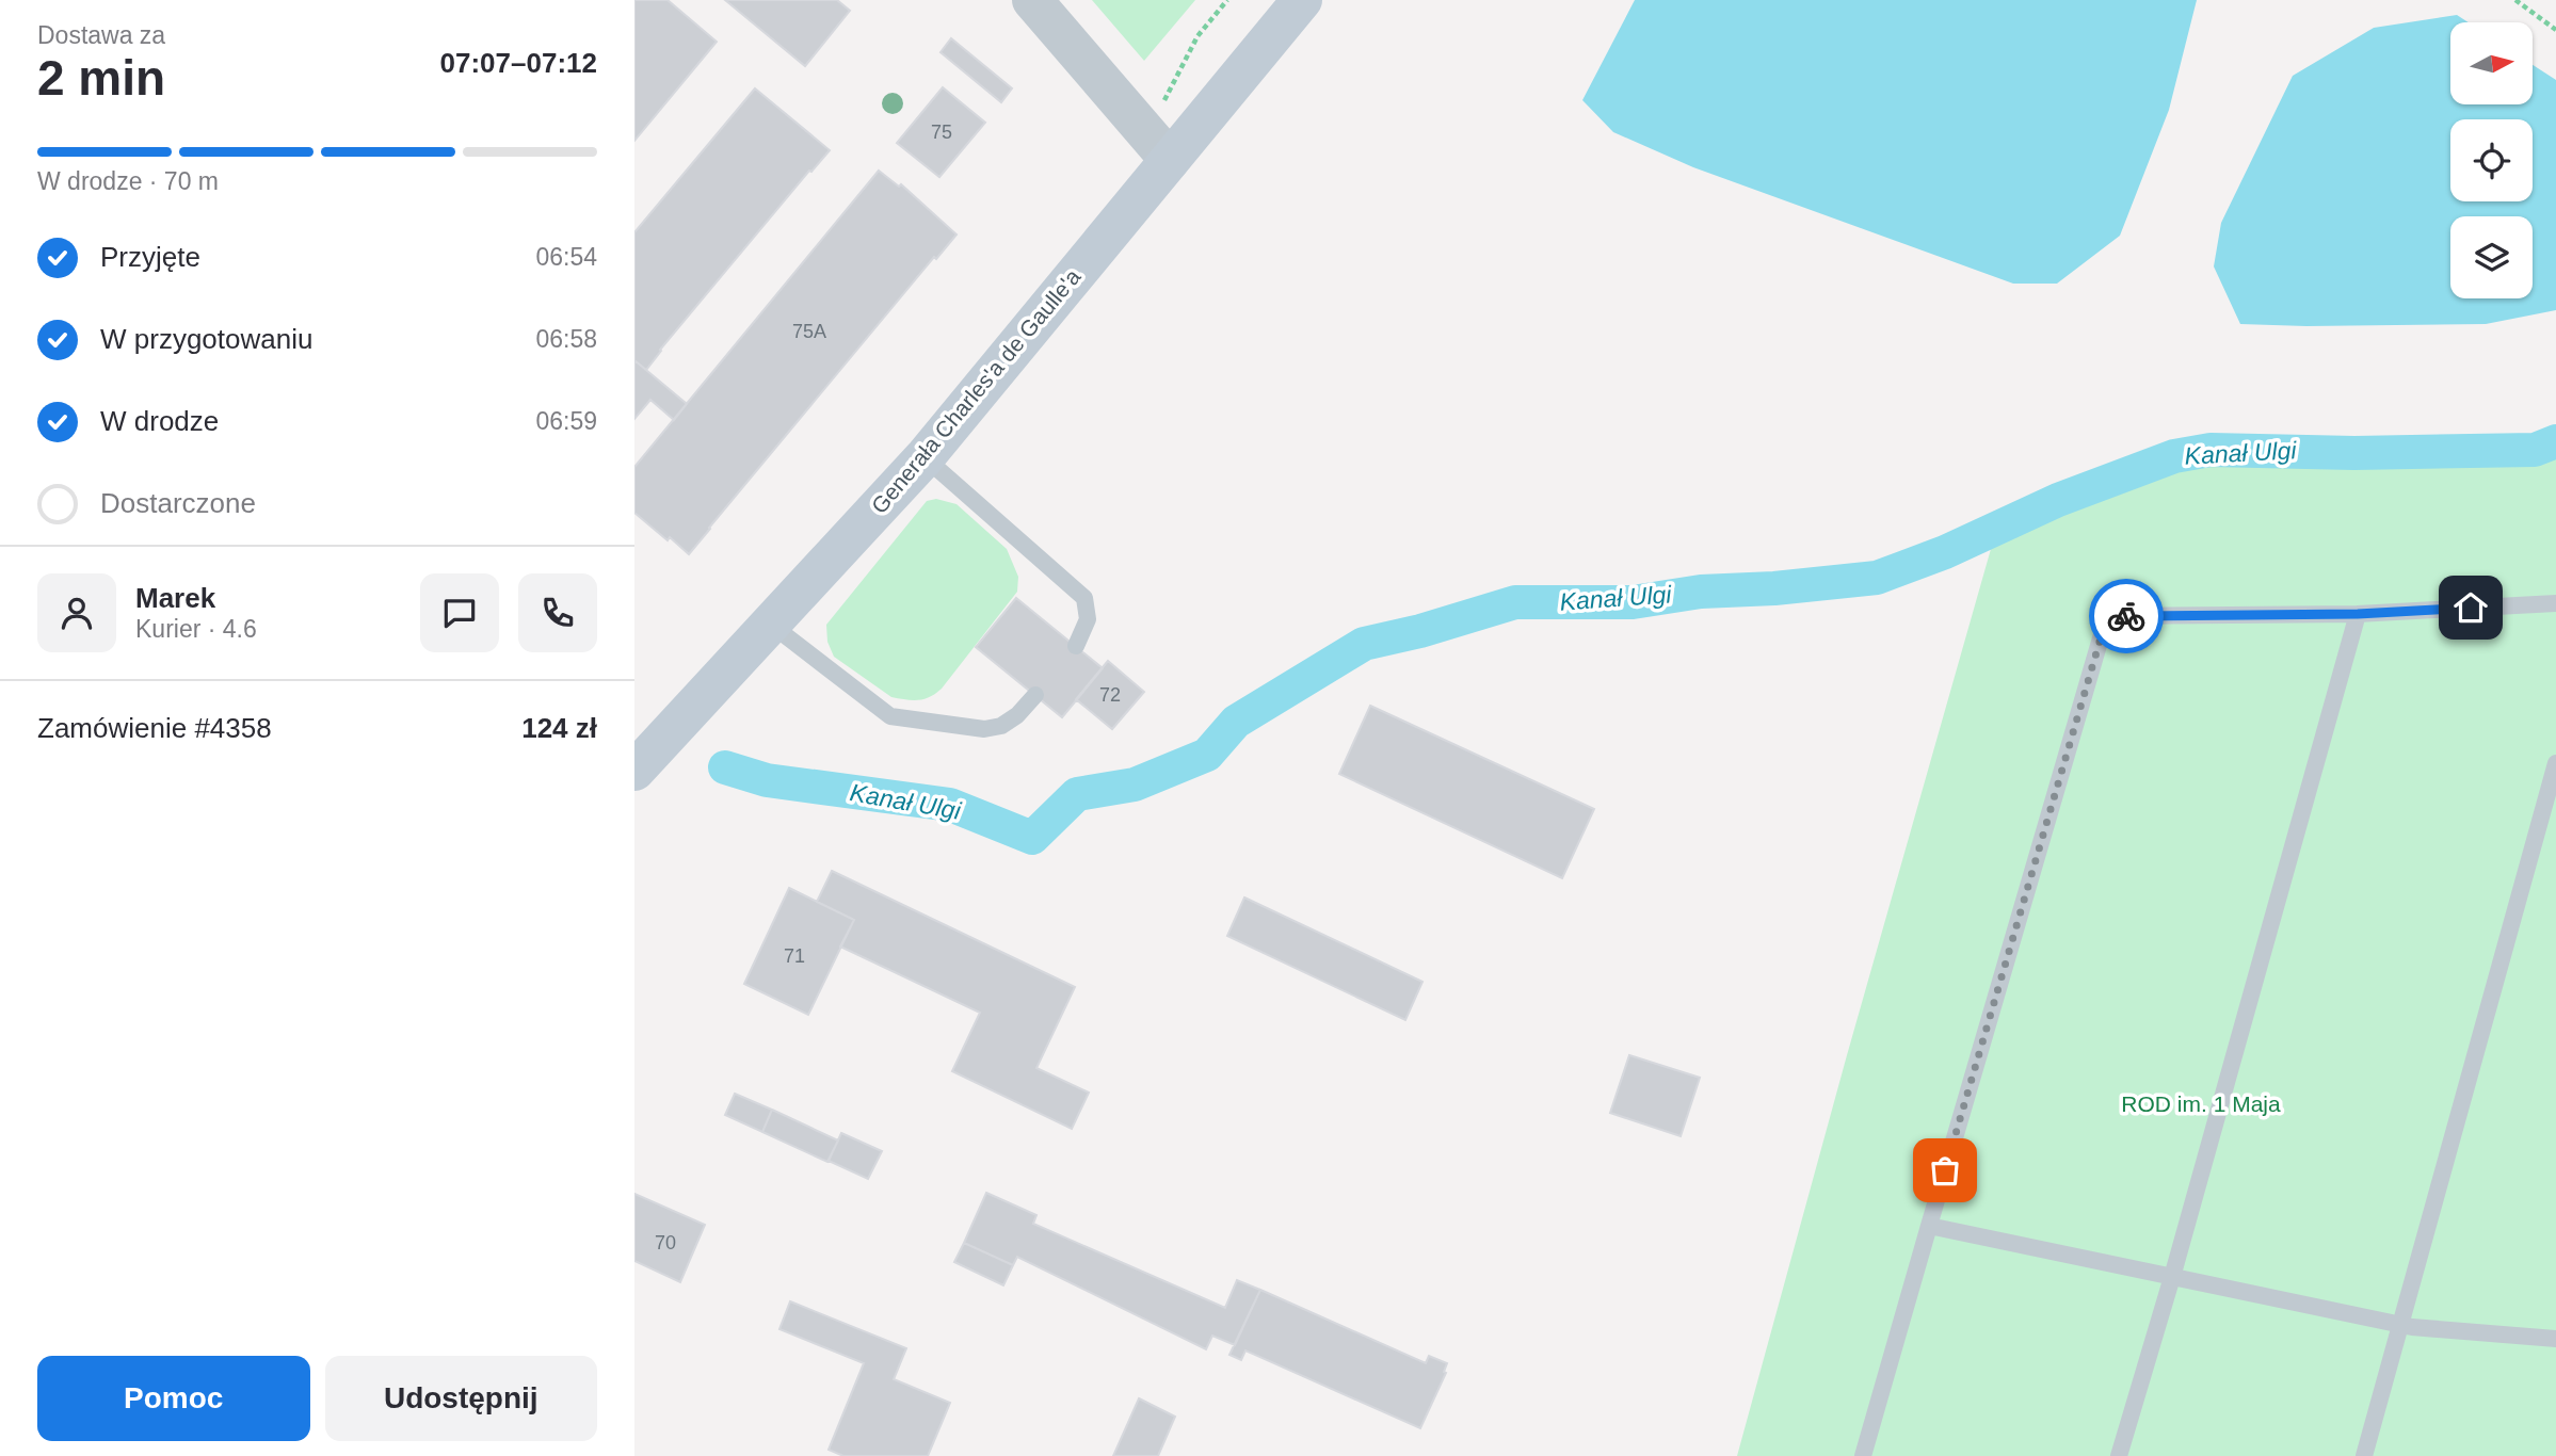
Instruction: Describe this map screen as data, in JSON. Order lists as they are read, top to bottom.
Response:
{
  "streets": {
    "main road": ["Generała Charles'a de Gaulle'a"]
  },
  "water": ["Kanał Ulgi"],
  "parks": ["ROD im. 1 Maja"],
  "house_numbers": [
    "75",
    "75A",
    "72",
    "71",
    "70"
  ],
  "north": "right",
  "page": {
    "heading": ["2 min", "Dostawa za", "07:07–07:12"],
    "panel": [
      "Marek",
      "Kurier · 4.6",
      "Zamówienie #4358",
      "124 zł"
    ],
    "bar": "W drodze · 70 m",
    "list": [
      ["Przyjęte", "06:54"],
      ["W przygotowaniu", "06:58"],
      ["W drodze", "06:59"],
      "Dostarczone"
    ],
    "buttons": ["Pomoc", "Udostępnij"]
  }
}
